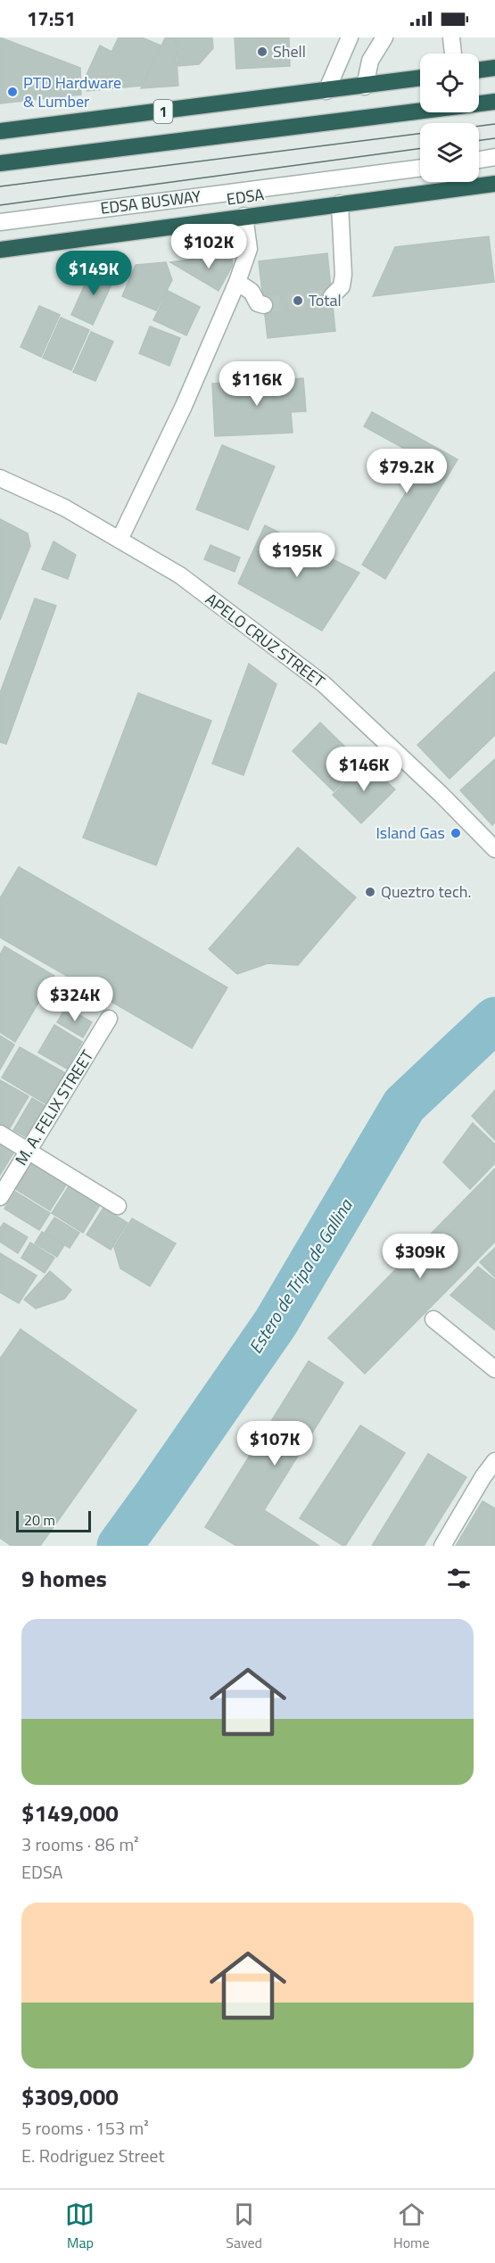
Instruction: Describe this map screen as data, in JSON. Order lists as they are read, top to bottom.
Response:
{
  "streets": {
    "highway": ["1", "EDSA"],
    "street": ["EDSA BUSWAY", "APELO CRUZ STREET", "M. A. FELIX STREET"]
  },
  "water": ["Estero de Tripa de Gallina"],
  "places": [
    "Shell",
    "PTD Hardware & Lumber",
    "Total",
    "Island Gas",
    "Queztro tech."
  ],
  "scale_bar": "20 m",
  "page": {
    "status": "17:51",
    "price": [
      "$102K",
      "$149K",
      "$116K",
      "$79.2K",
      "$195K",
      "$146K",
      "$324K",
      "$309K",
      "$107K"
    ],
    "scale": "20 m",
    "heading": "9 homes",
    "list": [
      {
        "name": "$149,000",
        "note": "3 rooms · 86 m² · EDSA"
      },
      {
        "name": "$309,000",
        "note": "5 rooms · 153 m² · E. Rodriguez Street"
      }
    ],
    "tabs": ["Map", "Saved", "Home"]
  }
}
